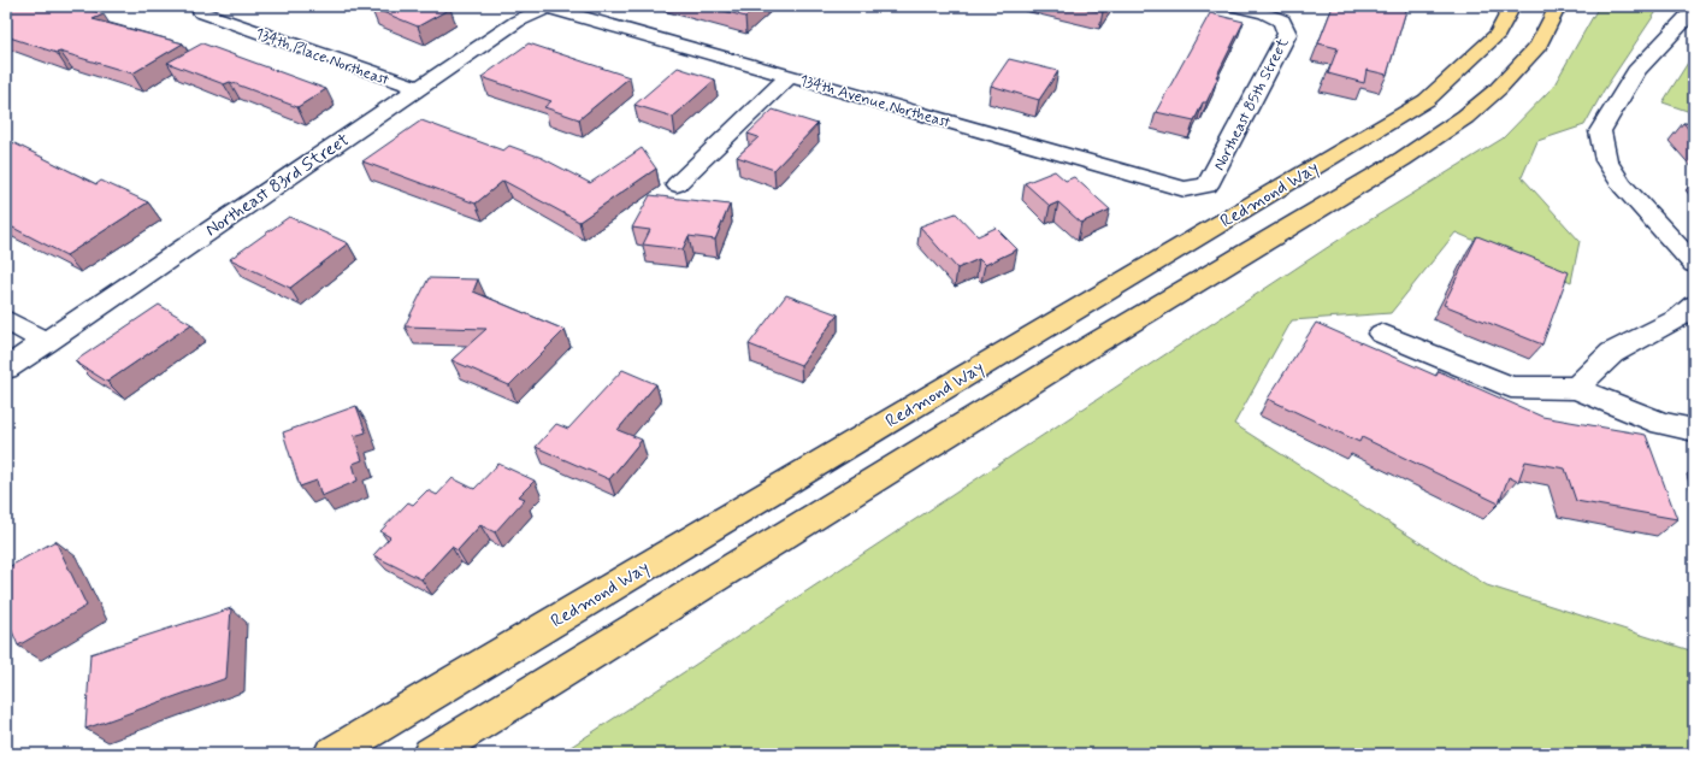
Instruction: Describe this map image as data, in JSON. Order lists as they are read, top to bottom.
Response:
{
  "streets": {
    "main road": ["Redmond Way"],
    "street": [
      "134th Place Northeast",
      "134th Avenue Northeast",
      "Northeast 85th Street",
      "Northeast 83rd Street"
    ]
  },
  "crossings": [
    ["134th Place Northeast", "Northeast 83rd Street"],
    ["134th Avenue Northeast", "Northeast 85th Street"],
    ["134th Avenue Northeast", "Northeast 83rd Street"]
  ]
}
